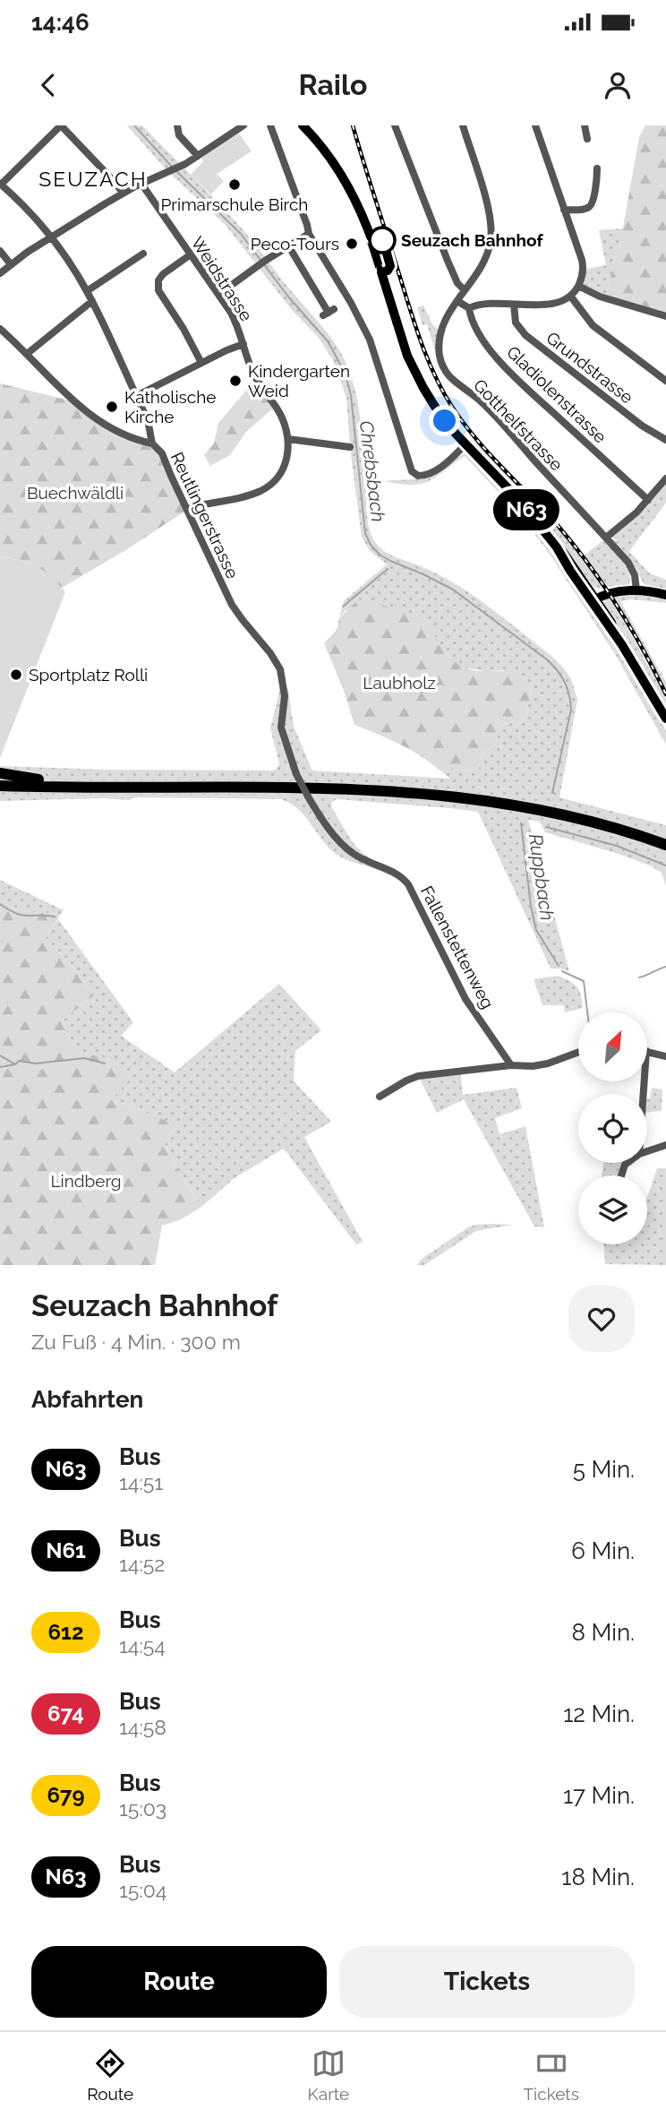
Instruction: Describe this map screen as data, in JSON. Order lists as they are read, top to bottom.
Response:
{
  "streets": {
    "street": [
      "Weidstrasse",
      "Grundstrasse",
      "Gladiolenstrasse",
      "Gotthelfstrasse",
      "Reutlingerstrasse",
      "Fallenstettenweg"
    ]
  },
  "crossings": [
    ["Reutlingerstrasse", "Fallenstettenweg"]
  ],
  "districts": ["SEUZACH"],
  "water": ["Chrebsbach", "Ruppbach"],
  "parks": ["Buechwäldli", "Laubholz", "Lindberg"],
  "places": [
    "Primarschule Birch",
    "Seuzach Bahnhof",
    "Peco-Tours",
    "Kindergarten Weid",
    "Katholische Kirche",
    "Sportplatz Rolli"
  ],
  "lines": ["bus line N63"],
  "north": "top right",
  "page": {
    "status": "14:46",
    "header": "Railo",
    "on_map": "N63",
    "heading": [
      ["Seuzach Bahnhof", "Zu Fuß · 4 Min. · 300 m"],
      "Abfahrten"
    ],
    "list": [
      {
        "mark": "N63",
        "name": "Bus",
        "note": "14:51",
        "value": "5 Min."
      },
      {
        "mark": "N61",
        "name": "Bus",
        "note": "14:52",
        "value": "6 Min."
      },
      {
        "mark": "612",
        "name": "Bus",
        "note": "14:54",
        "value": "8 Min."
      },
      {
        "mark": "674",
        "name": "Bus",
        "note": "14:58",
        "value": "12 Min."
      },
      {
        "mark": "679",
        "name": "Bus",
        "note": "15:03",
        "value": "17 Min."
      },
      {
        "mark": "N63",
        "name": "Bus",
        "note": "15:04",
        "value": "18 Min."
      }
    ],
    "buttons": ["Route", "Tickets"],
    "tabs": ["Route", "Karte", "Tickets"]
  }
}
